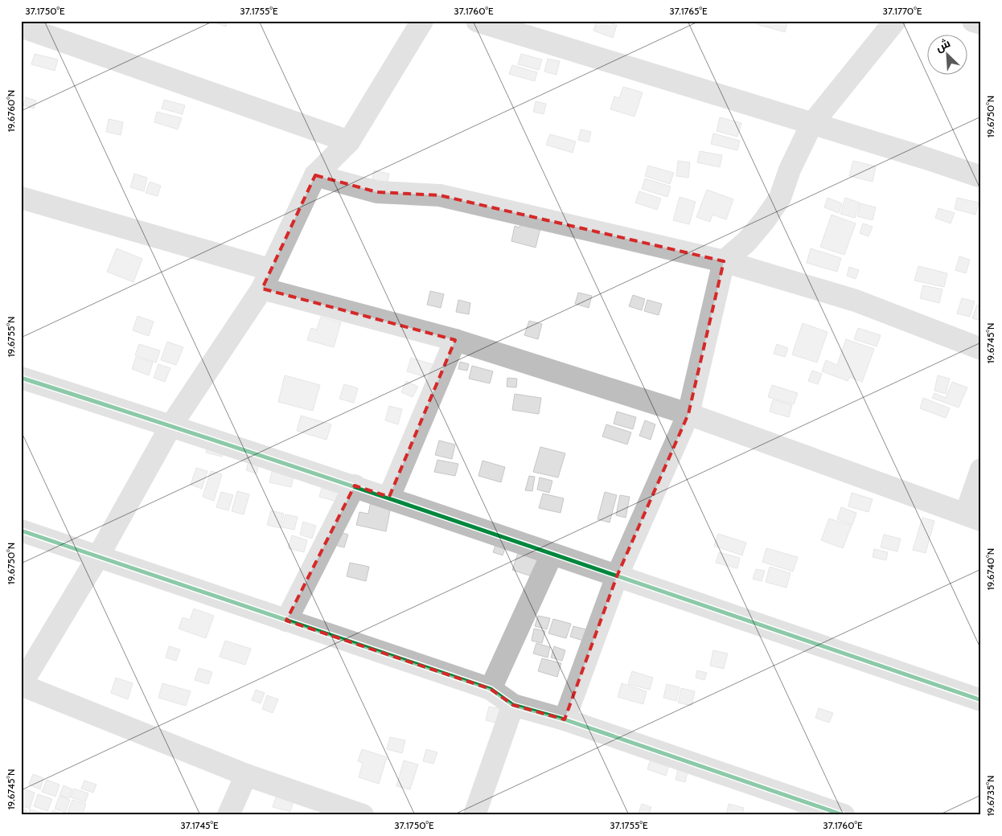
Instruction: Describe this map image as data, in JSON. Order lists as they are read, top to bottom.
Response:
{
  "north": "top left",
  "coordinates": [
    "37.1750°E",
    "37.1755°E",
    "37.1760°E",
    "37.1765°E",
    "37.1770°E",
    "19.6760°N",
    "19.6750°N",
    "19.6755°N",
    "19.6745°N",
    "19.6740°N",
    "19.6735°N",
    "37.1745°E"
  ]
}
